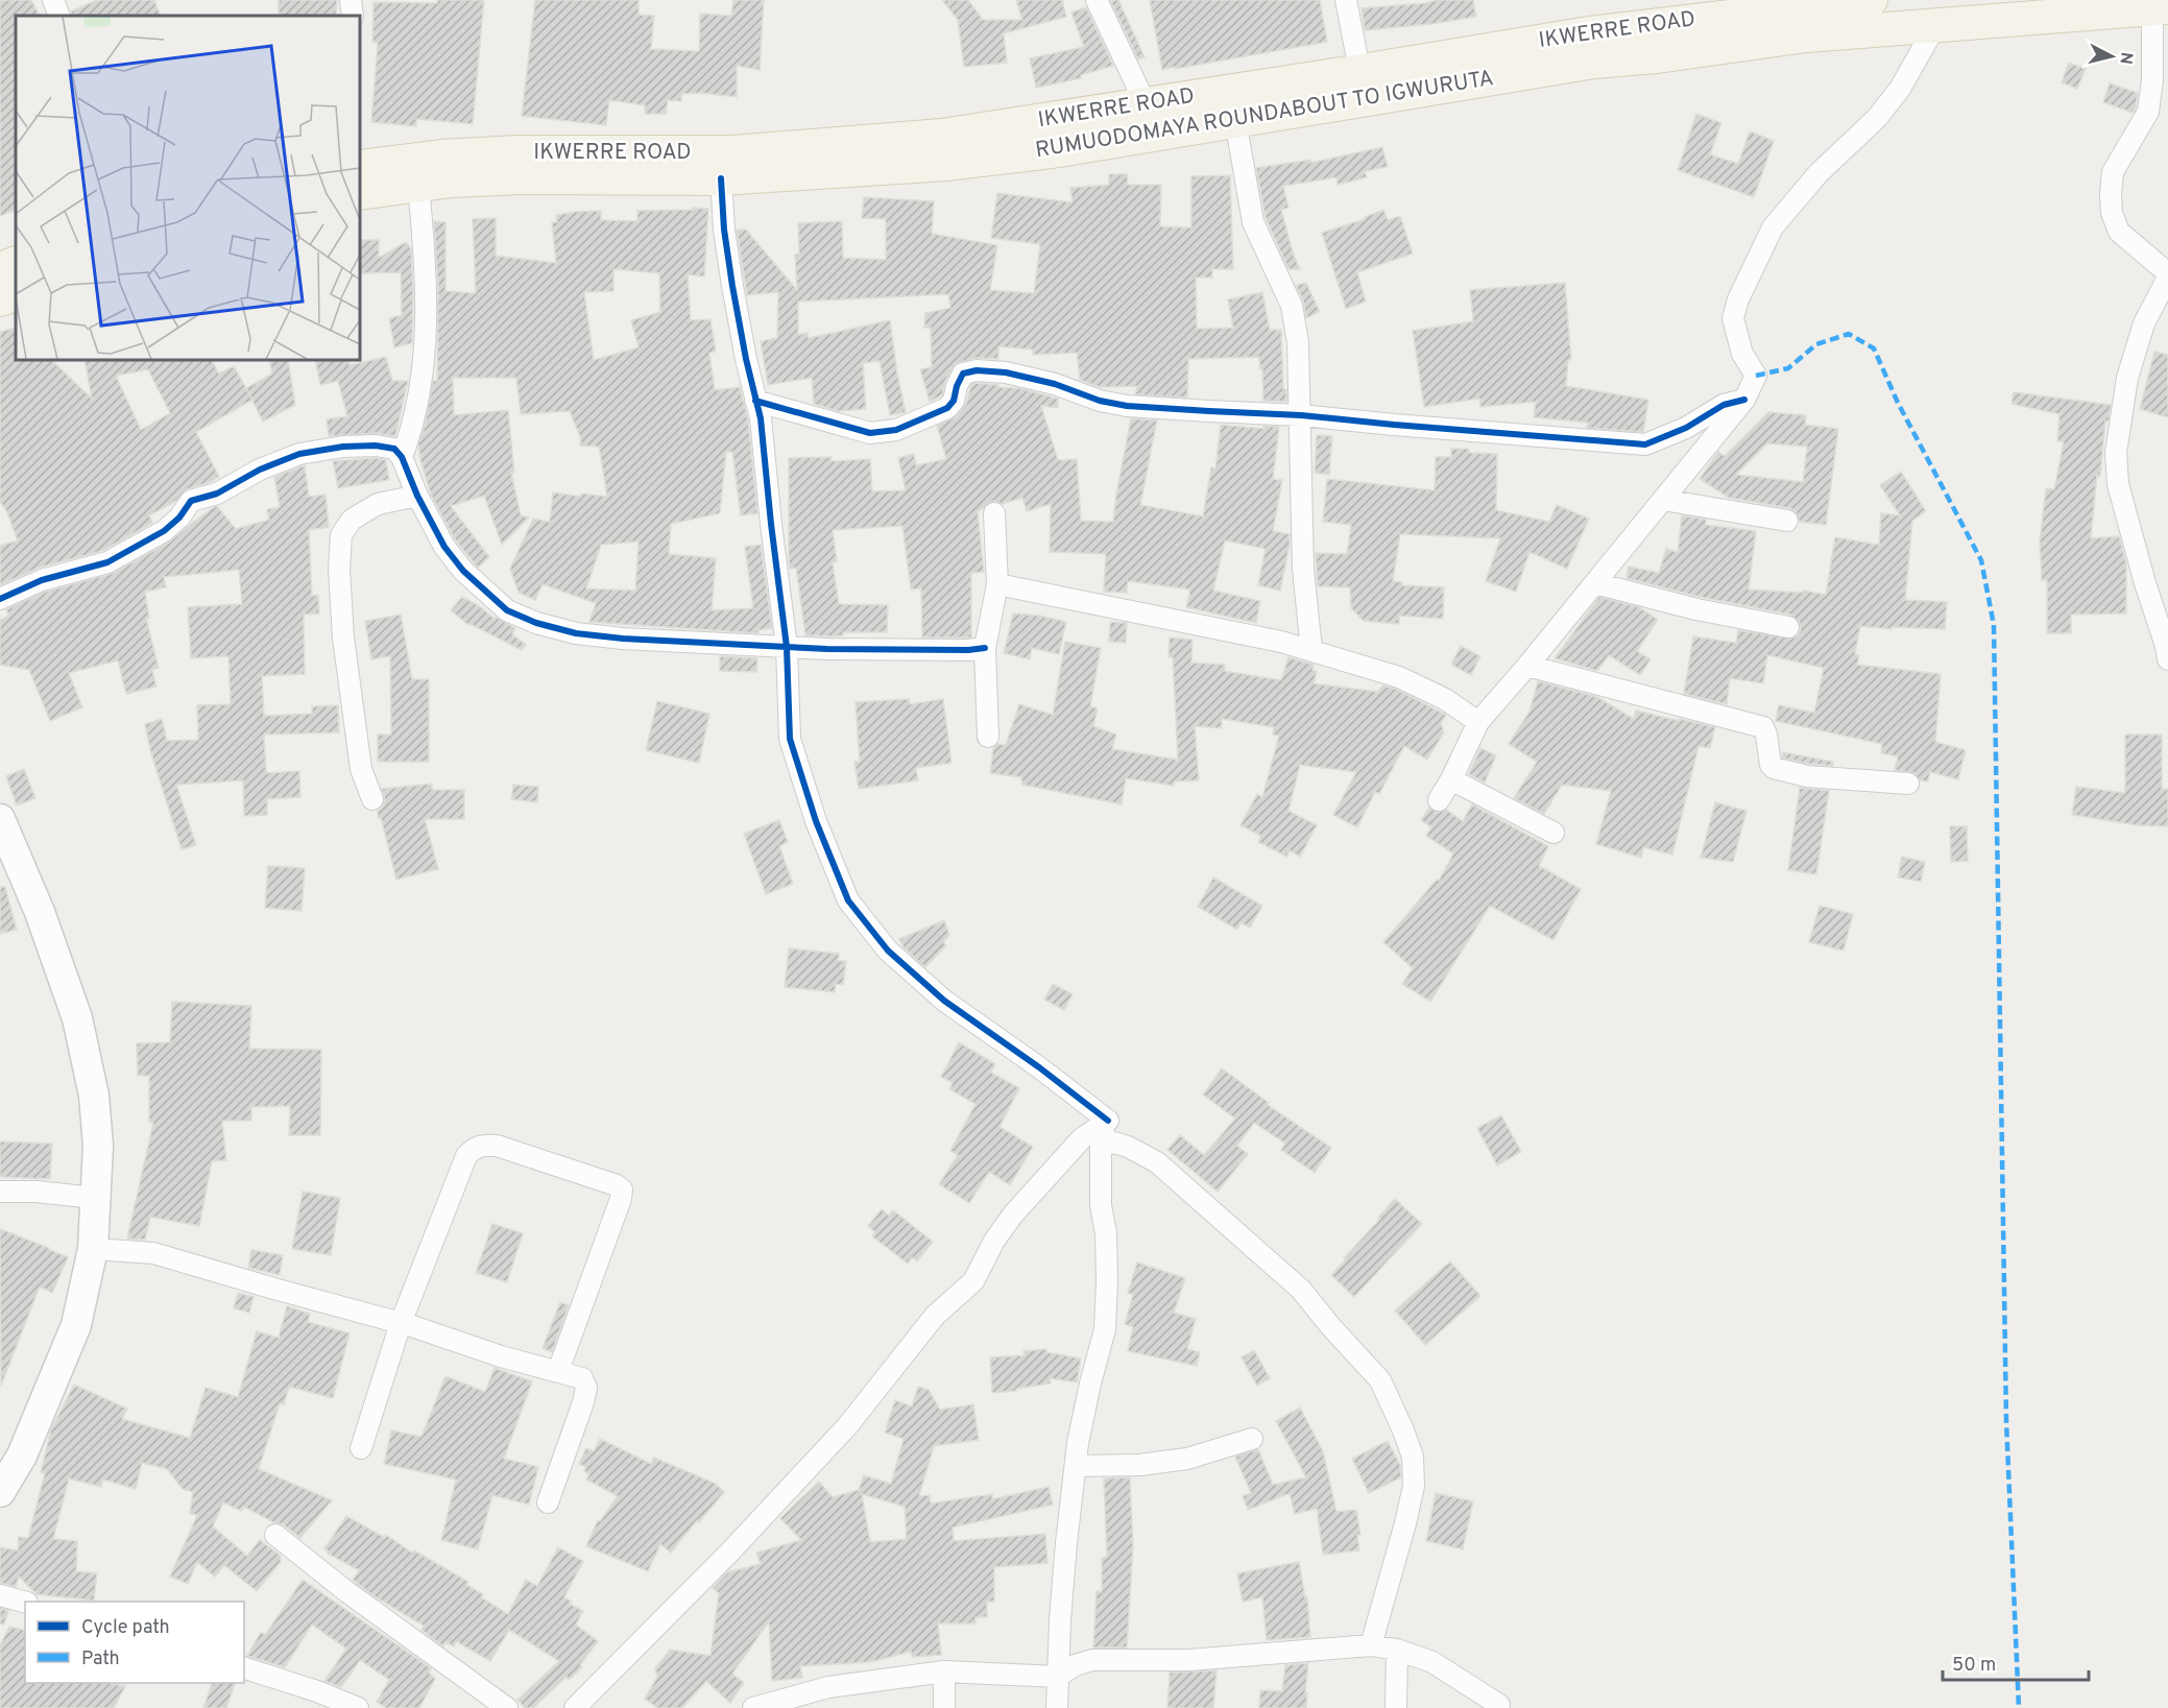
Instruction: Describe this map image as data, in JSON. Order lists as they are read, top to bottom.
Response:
{
  "streets": {
    "main road": ["IKWERRE ROAD", "RUMUODOMAYA ROUNDABOUT TO IGWURUTA"]
  },
  "crossings": [
    ["IKWERRE ROAD", "RUMUODOMAYA ROUNDABOUT TO IGWURUTA"]
  ],
  "legend": ["Cycle path", "Path"],
  "scale_bar": "50 m",
  "north": "right"
}
